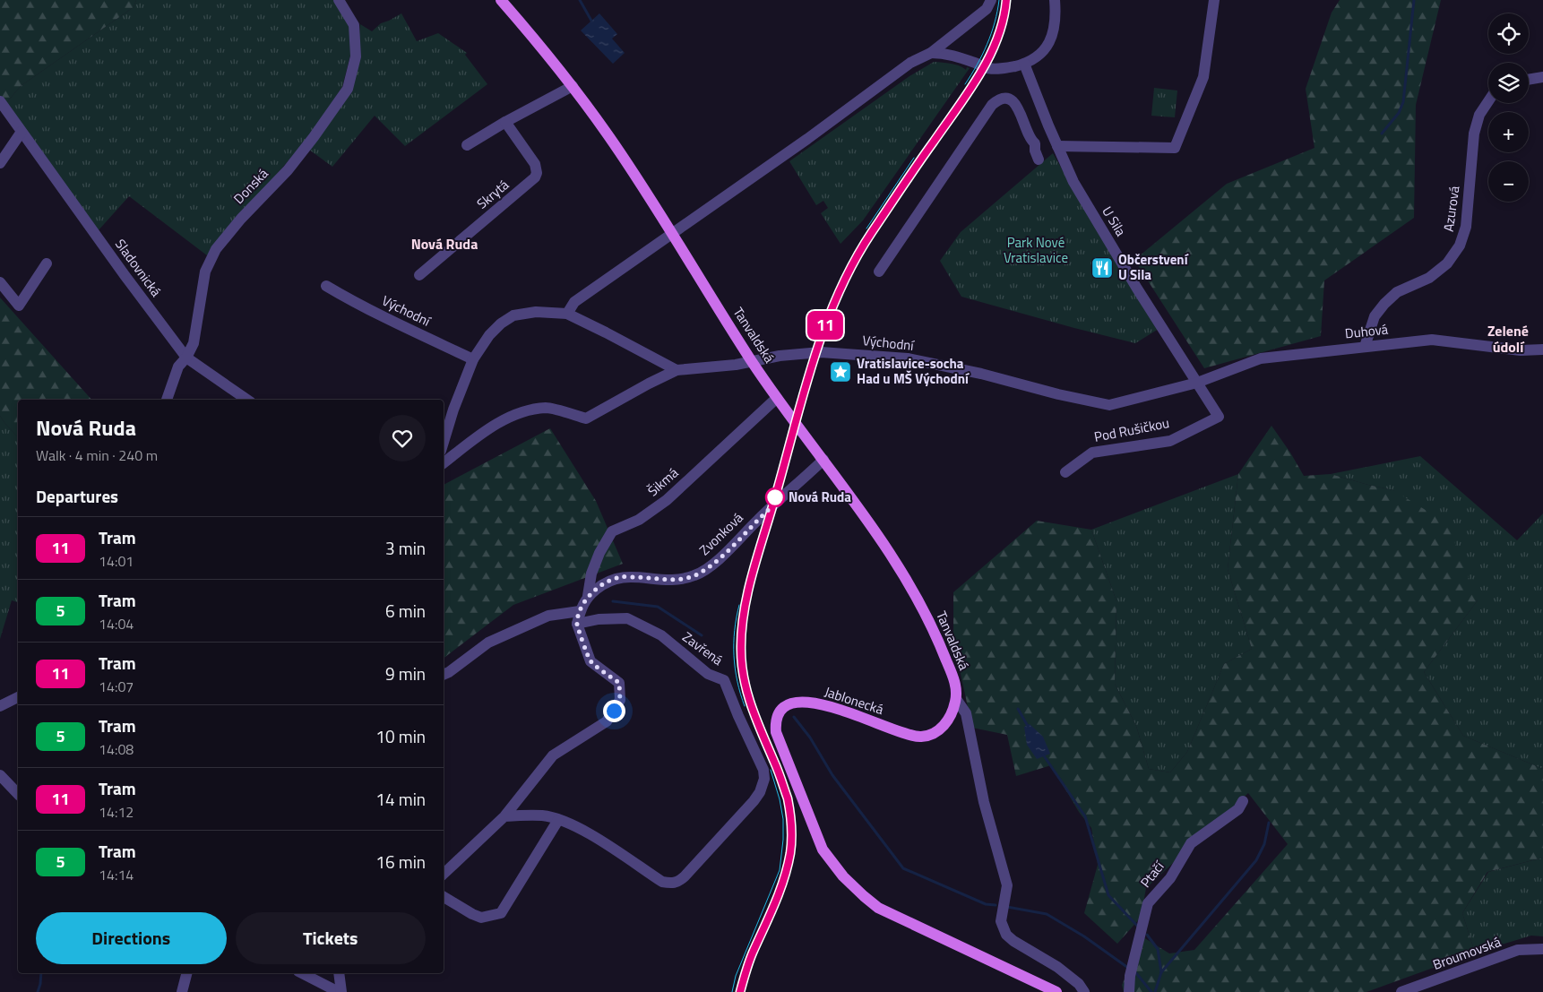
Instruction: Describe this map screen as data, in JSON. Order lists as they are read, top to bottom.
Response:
{
  "streets": {
    "main road": ["Tanvaldská", "Jablonecká"],
    "street": [
      "Donská",
      "Skrytá",
      "Azurová",
      "U Sila",
      "Sladovnická",
      "Východní",
      "Duhová",
      "Pod Rušičkou",
      "Šikmá",
      "Zvonková",
      "Zavřená",
      "Ptačí",
      "Broumovská"
    ]
  },
  "crossings": [
    ["Donská", "Sladovnická"],
    ["Azurová", "Duhová"],
    ["U Sila", "Východní"],
    ["U Sila", "Duhová"],
    ["U Sila", "Pod Rušičkou"],
    ["Východní", "Duhová"],
    ["Východní", "Tanvaldská"],
    ["Východní", "Pod Rušičkou"],
    ["Duhová", "Pod Rušičkou"],
    ["Tanvaldská", "Šikmá"],
    ["Tanvaldská", "Zvonková"],
    ["Tanvaldská", "Jablonecká"],
    ["Šikmá", "Zvonková"],
    ["Zvonková", "Zavřená"]
  ],
  "districts": ["Nová Ruda", "Zelené údolí"],
  "parks": ["Park Nové Vratislavice"],
  "places": {
    "restaurant": ["Občerstvení U Sila"],
    "place": ["Vratislavice-socha Had u MŠ Východní"],
    "other": ["Nová Ruda"]
  },
  "lines": ["tram line 11"],
  "page": {
    "on_map": "11",
    "map_buttons": ["+", "−"],
    "heading": [
      ["Nová Ruda", "Walk · 4 min · 240 m"],
      "Departures"
    ],
    "list": [
      {
        "mark": "11",
        "name": "Tram",
        "note": "14:01",
        "value": "3 min"
      },
      {
        "mark": "5",
        "name": "Tram",
        "note": "14:04",
        "value": "6 min"
      },
      {
        "mark": "11",
        "name": "Tram",
        "note": "14:07",
        "value": "9 min"
      },
      {
        "mark": "5",
        "name": "Tram",
        "note": "14:08",
        "value": "10 min"
      },
      {
        "mark": "11",
        "name": "Tram",
        "note": "14:12",
        "value": "14 min"
      },
      {
        "mark": "5",
        "name": "Tram",
        "note": "14:14",
        "value": "16 min"
      }
    ],
    "buttons": ["Directions", "Tickets"]
  }
}
